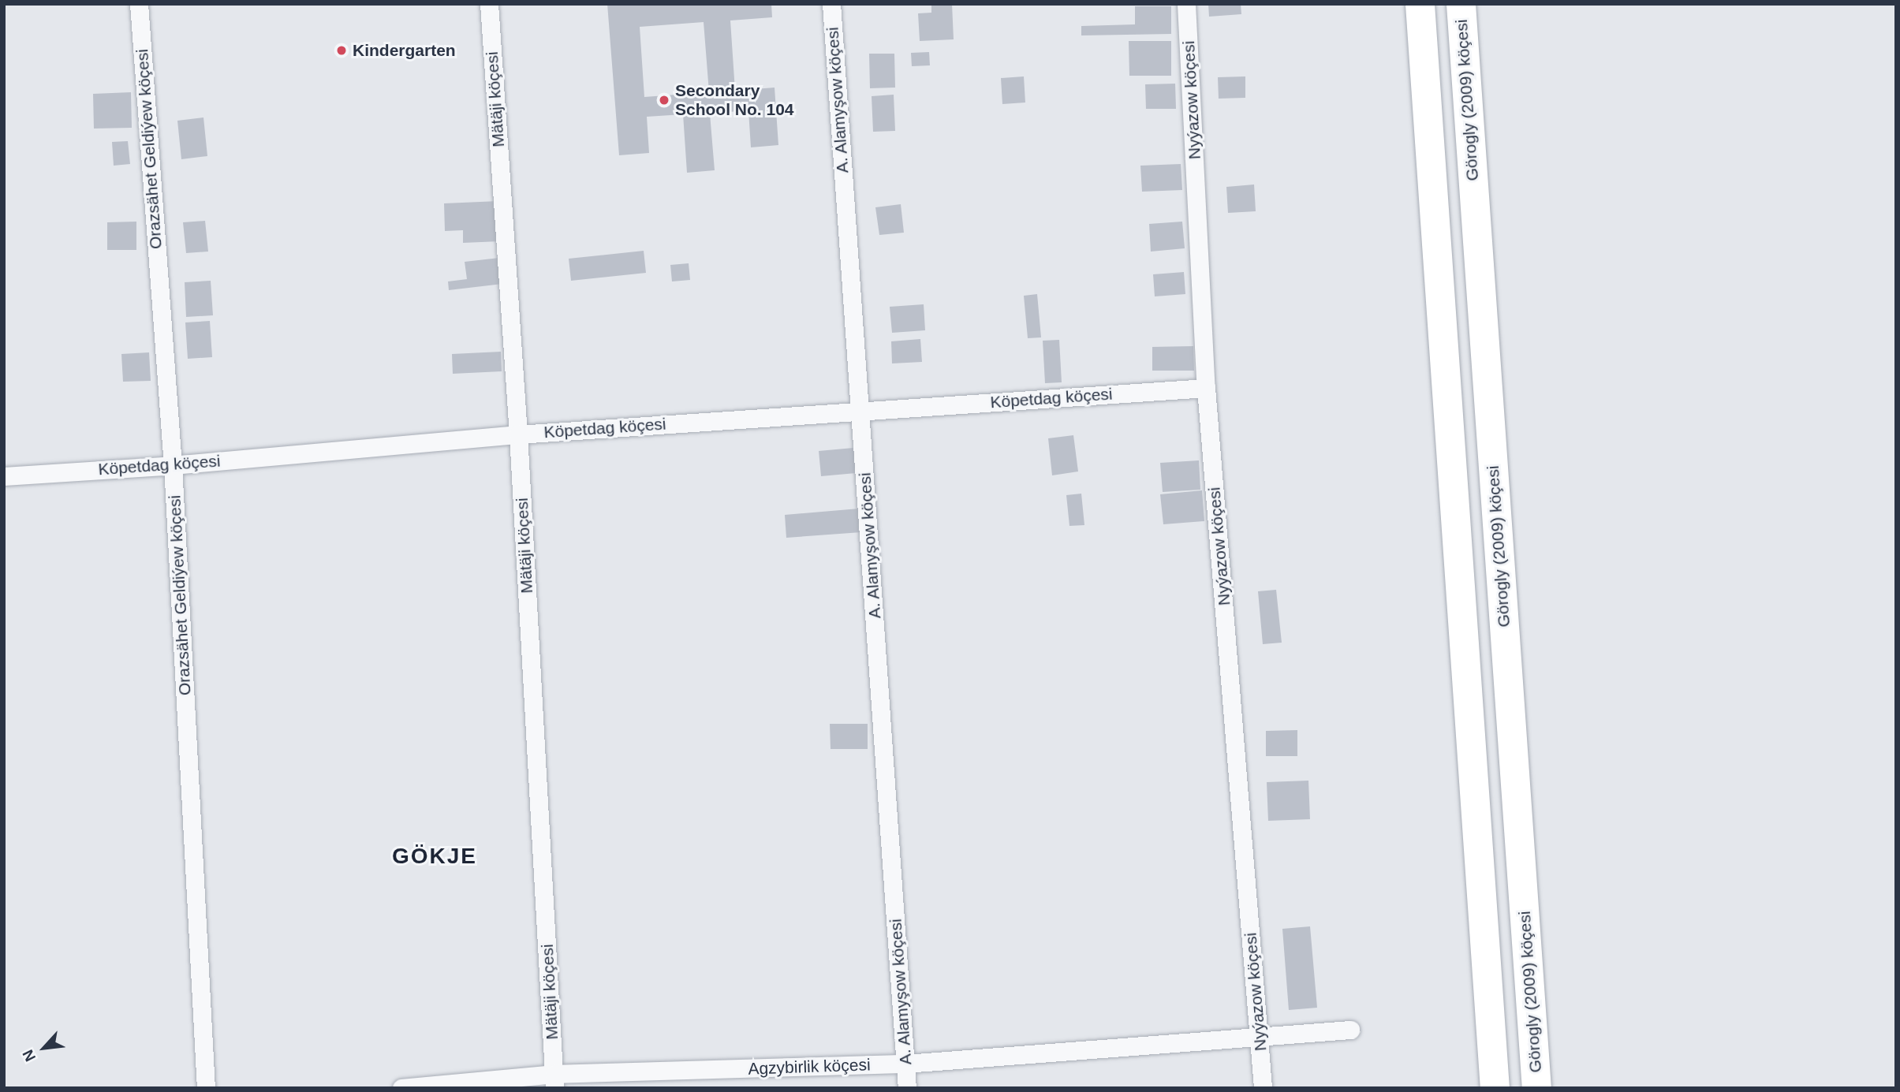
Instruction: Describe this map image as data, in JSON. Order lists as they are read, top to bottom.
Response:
{
  "streets": {
    "main road": ["Görogly (2009) köçesi"],
    "street": [
      "Mätäji köçesi",
      "A. Alamyşow köçesi",
      "Nyýazow köçesi",
      "Orazsähet Geldiýew köçesi",
      "Köpetdag köçesi",
      "Agzybirlik köçesi"
    ]
  },
  "crossings": [
    ["Mätäji köçesi", "Köpetdag köçesi"],
    ["Mätäji köçesi", "Agzybirlik köçesi"],
    ["A. Alamyşow köçesi", "Köpetdag köçesi"],
    ["A. Alamyşow köçesi", "Agzybirlik köçesi"],
    ["Nyýazow köçesi", "Köpetdag köçesi"],
    ["Nyýazow köçesi", "Agzybirlik köçesi"],
    ["Orazsähet Geldiýew köçesi", "Köpetdag köçesi"]
  ],
  "districts": ["GÖKJE"],
  "places": ["Kindergarten", "Secondary School No. 104"],
  "north": "bottom left"
}
